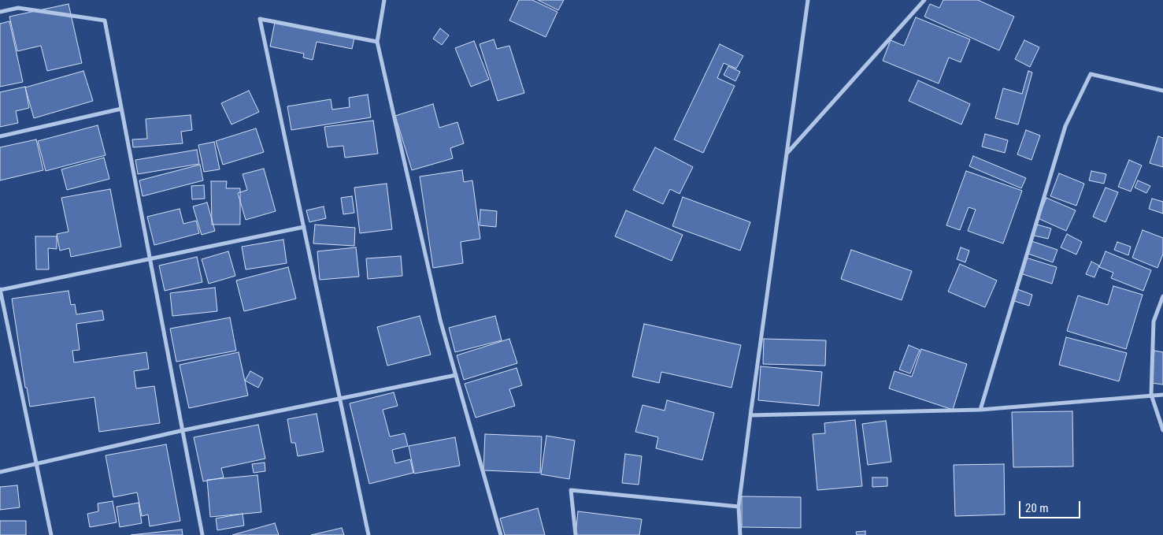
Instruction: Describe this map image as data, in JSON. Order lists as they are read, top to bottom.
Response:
{
  "scale_bar": "20 m"
}
